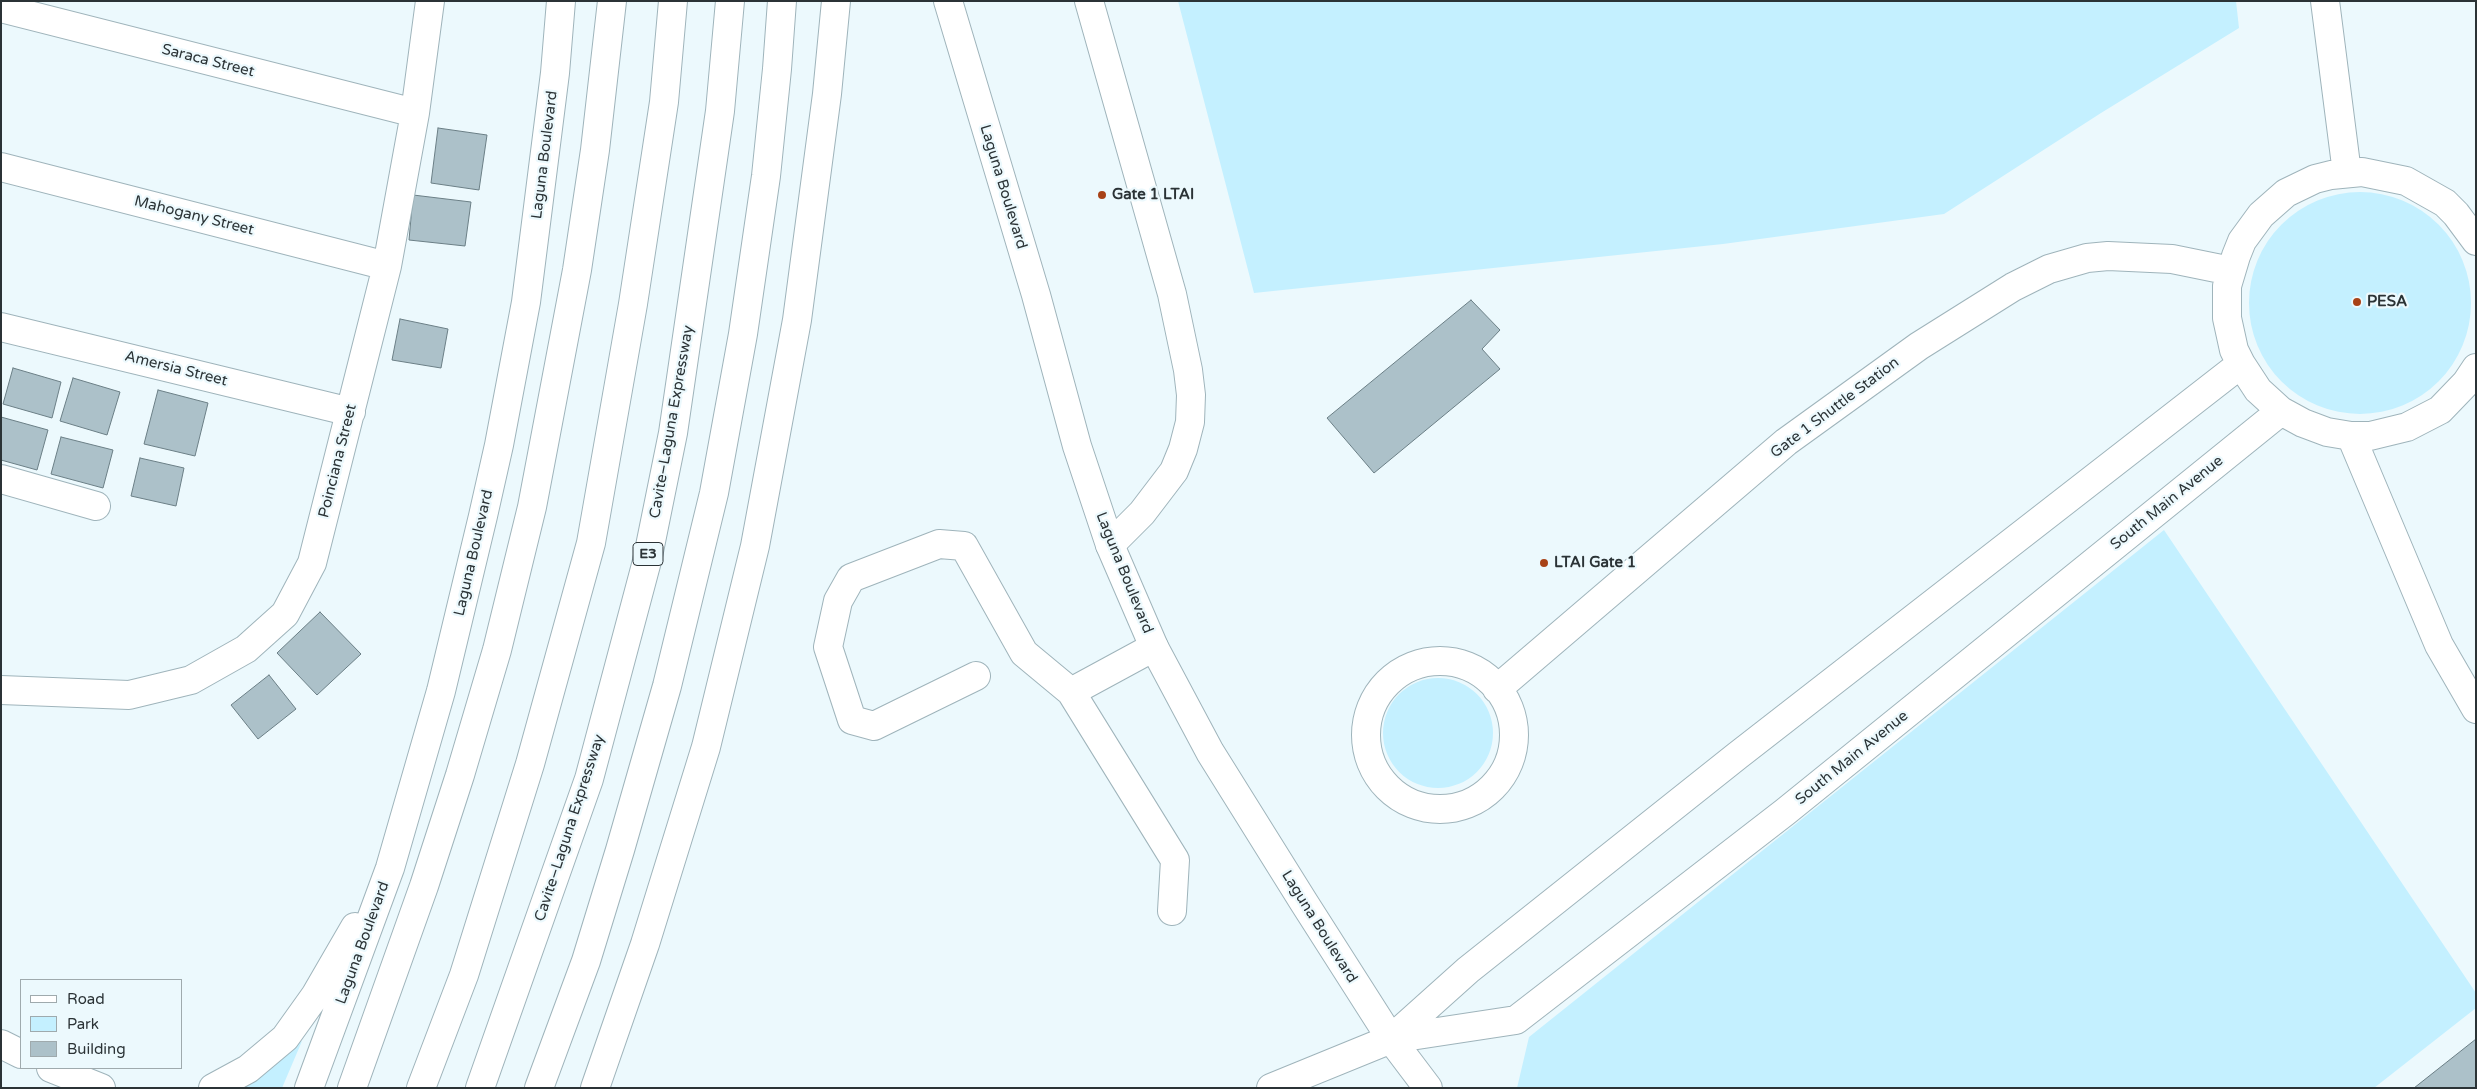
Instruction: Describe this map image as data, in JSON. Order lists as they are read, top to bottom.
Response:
{
  "streets": {
    "main road": [
      "Saraca Street",
      "Laguna Boulevard",
      "Mahogany Street",
      "Amersia Street",
      "Gate 1 Shuttle Station",
      "Cavite–Laguna Expressway",
      "Poinciana Street",
      "South Main Avenue",
      "E3"
    ]
  },
  "crossings": [
    ["Saraca Street", "Poinciana Street"],
    ["Laguna Boulevard", "South Main Avenue"],
    ["Mahogany Street", "Poinciana Street"],
    ["Amersia Street", "Poinciana Street"]
  ],
  "places": ["Gate 1 LTAI", "PESA", "LTAI Gate 1"],
  "legend": ["Road", "Park", "Building"]
}
